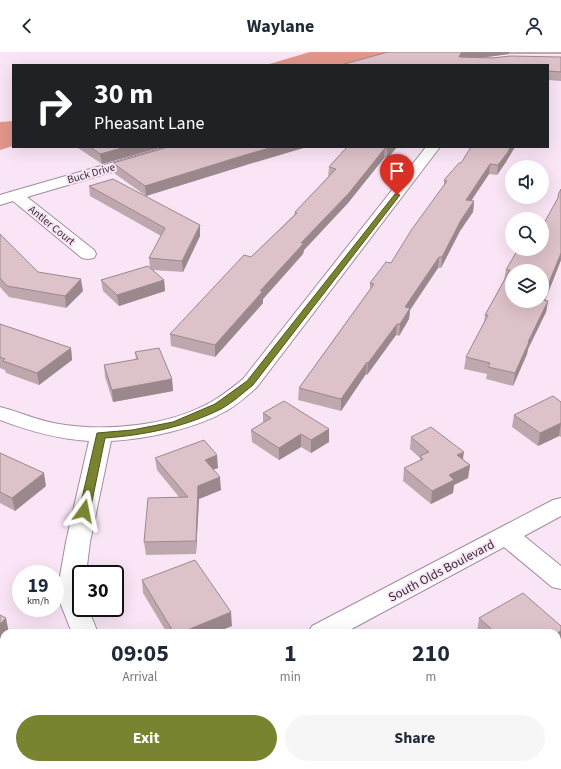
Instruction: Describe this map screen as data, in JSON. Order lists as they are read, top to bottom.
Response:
{
  "streets": {
    "street": ["Buck Drive", "Antler Court", "South Olds Boulevard"]
  },
  "crossings": [
    ["Buck Drive", "Antler Court"]
  ],
  "page": {
    "header": "Waylane",
    "turn": ["30 m", "Pheasant Lane"],
    "speed": "19 km/h",
    "limit": "30",
    "eta": [
      "09:05",
      "Arrival",
      "1",
      "min",
      "210",
      "m"
    ],
    "buttons": ["Exit", "Share"]
  }
}
